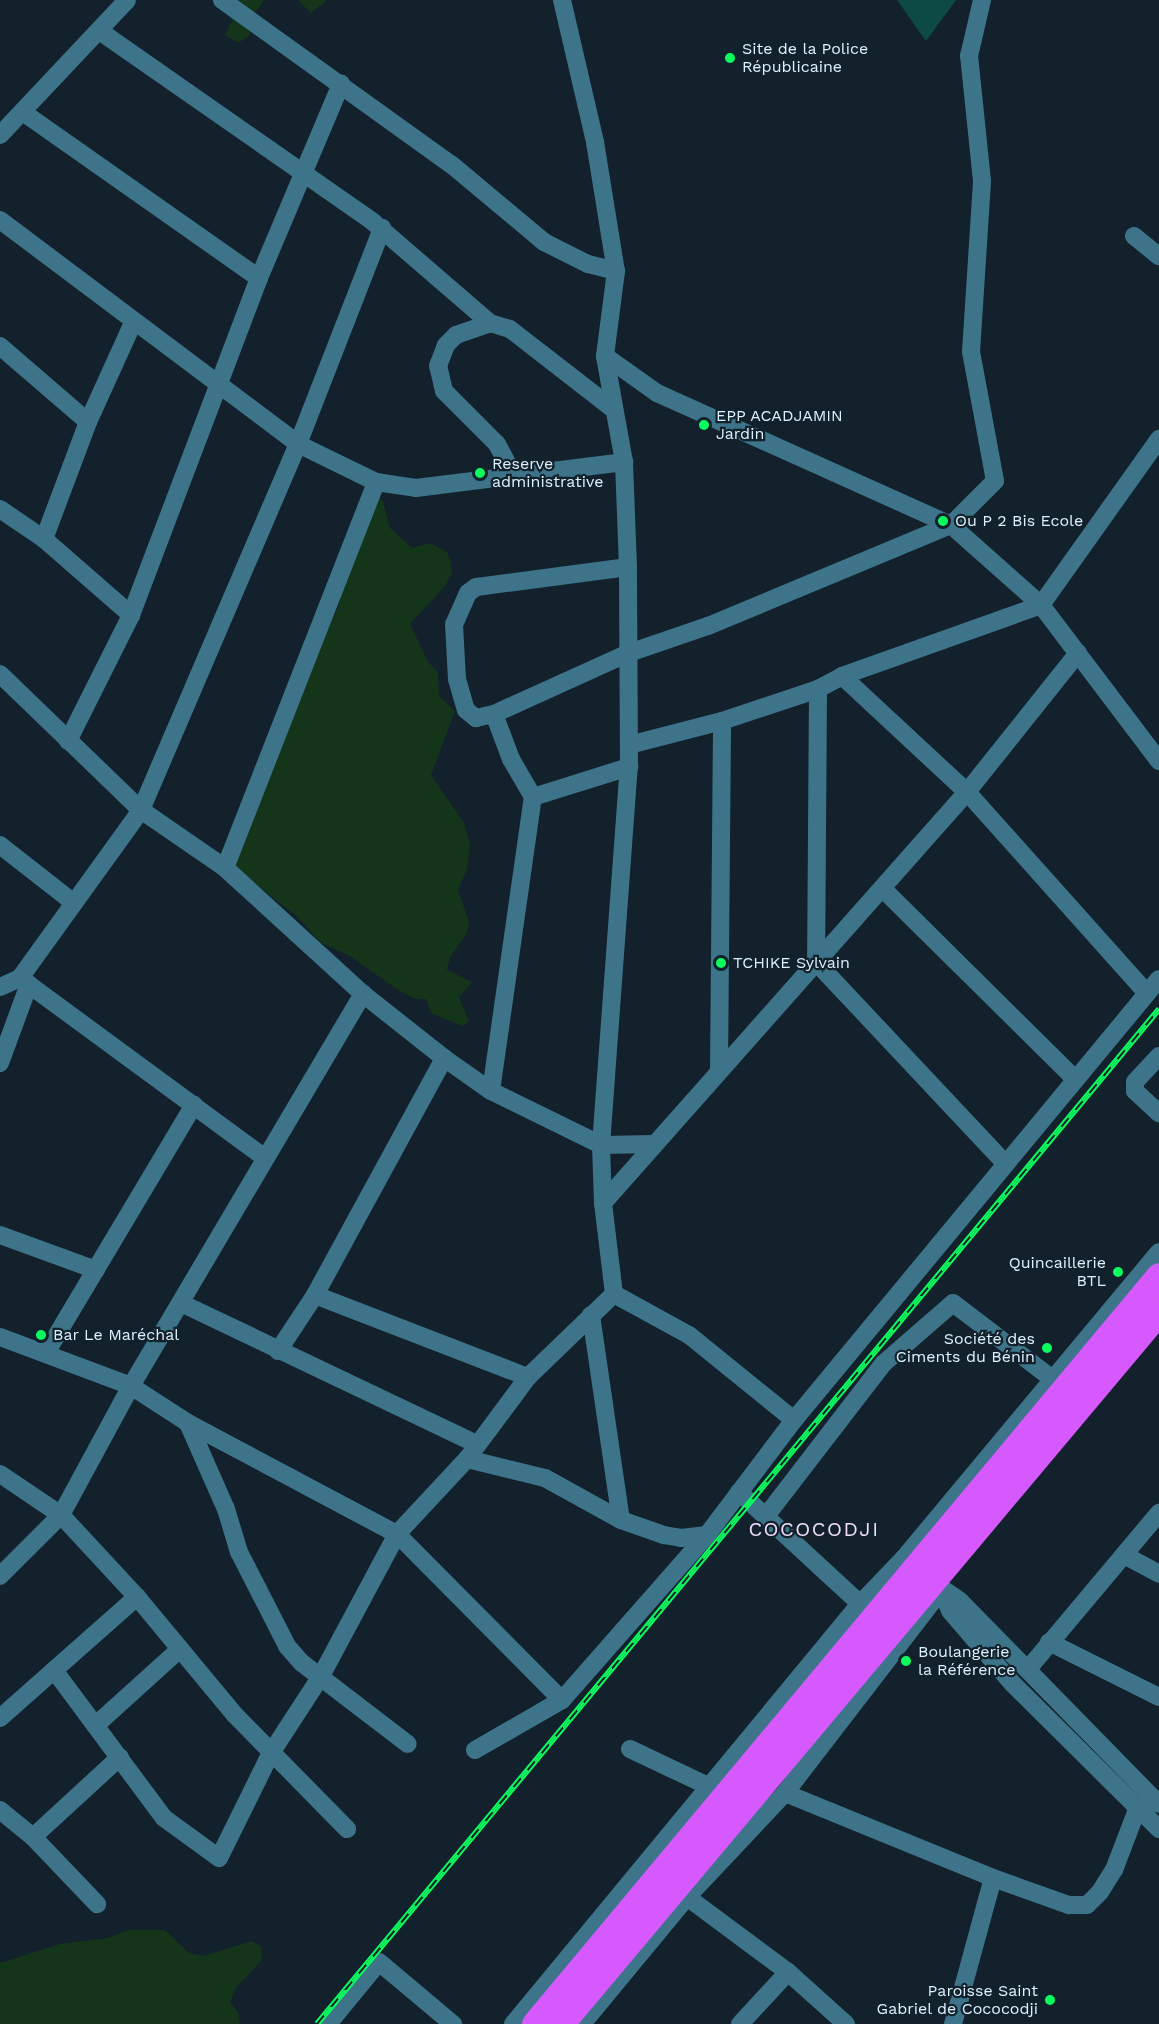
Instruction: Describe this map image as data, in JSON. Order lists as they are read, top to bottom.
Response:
{
  "districts": ["COCOCODJI"],
  "places": [
    "Site de la Police Républicaine",
    "EPP ACADJAMIN Jardin",
    "Reserve administrative",
    "Ou P 2 Bis Ecole",
    "TCHIKE Sylvain",
    "Quincaillerie BTL",
    "Bar Le Maréchal",
    "Société des Ciments du Bénin",
    "Boulangerie la Référence",
    "Paroisse Saint Gabriel de Cococodji"
  ]
}
